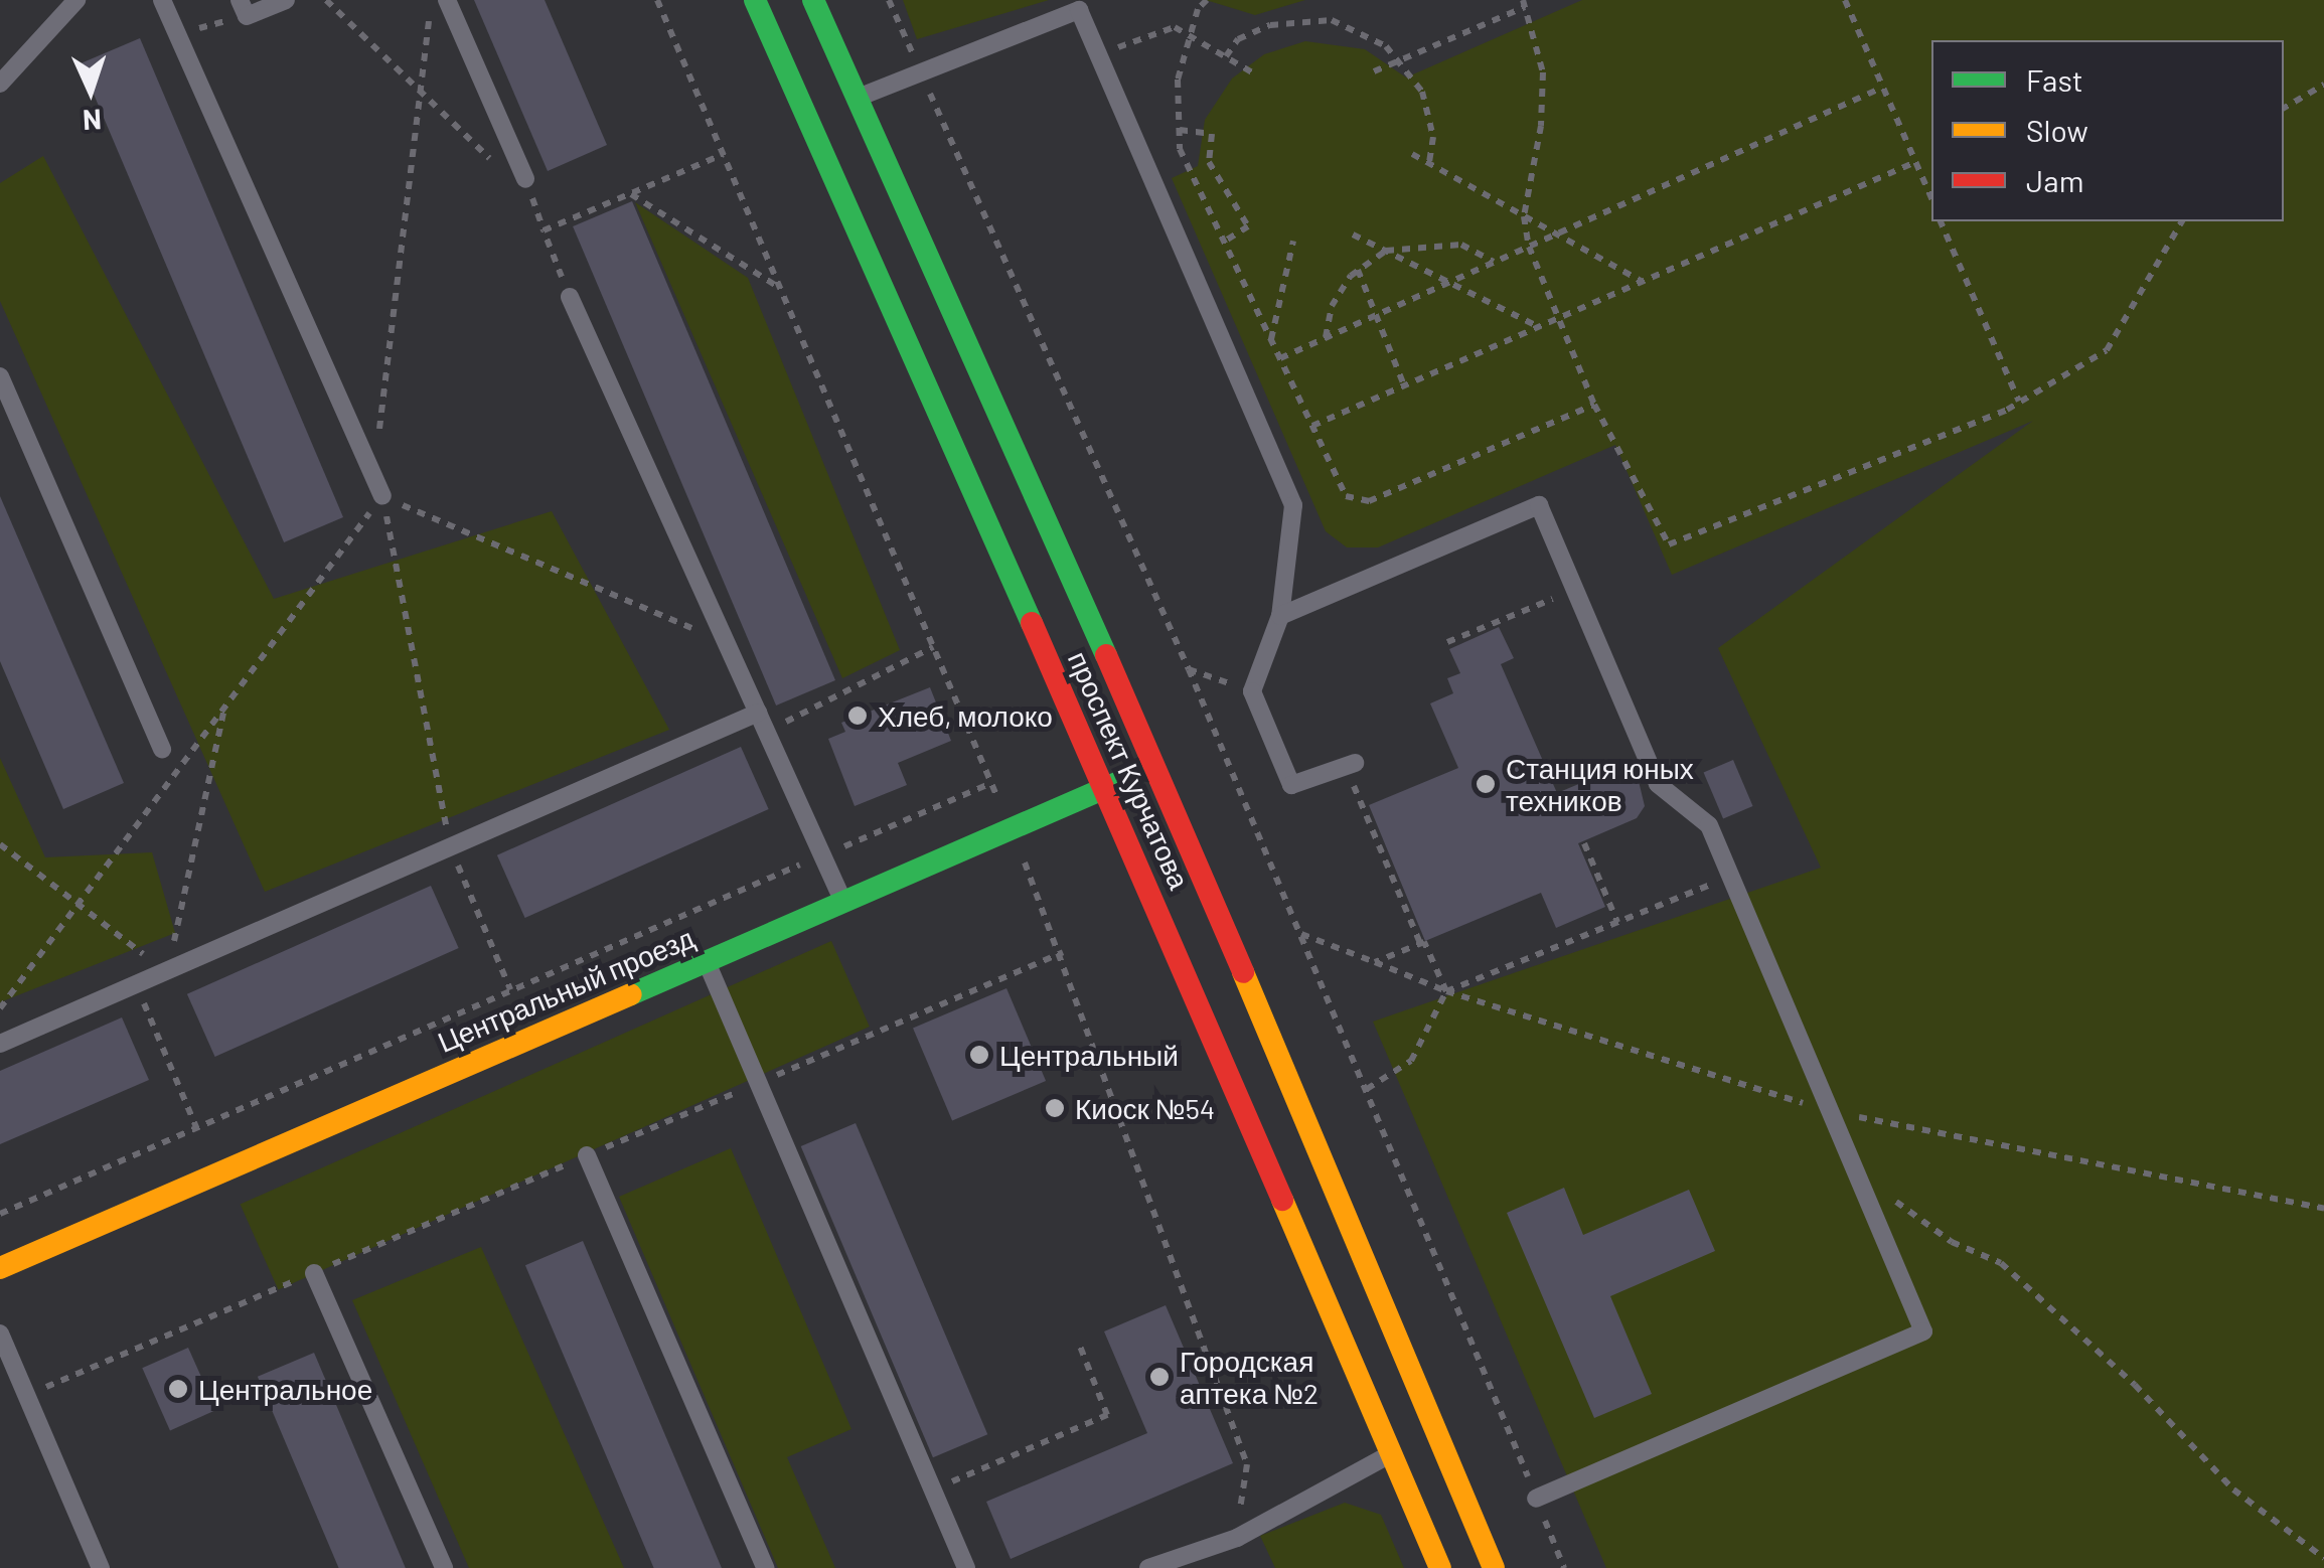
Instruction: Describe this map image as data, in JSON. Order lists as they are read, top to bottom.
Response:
{
  "streets": {
    "main road": ["проспект Курчатова", "Центральный проезд"]
  },
  "crossings": [
    ["проспект Курчатова", "Центральный проезд"]
  ],
  "places": [
    "Хлеб, молоко",
    "Станция юных техников",
    "Центральный",
    "Киоск №54",
    "Городская аптека №2",
    "Центральное"
  ],
  "legend": ["Fast", "Slow", "Jam"],
  "north": "bottom"
}
